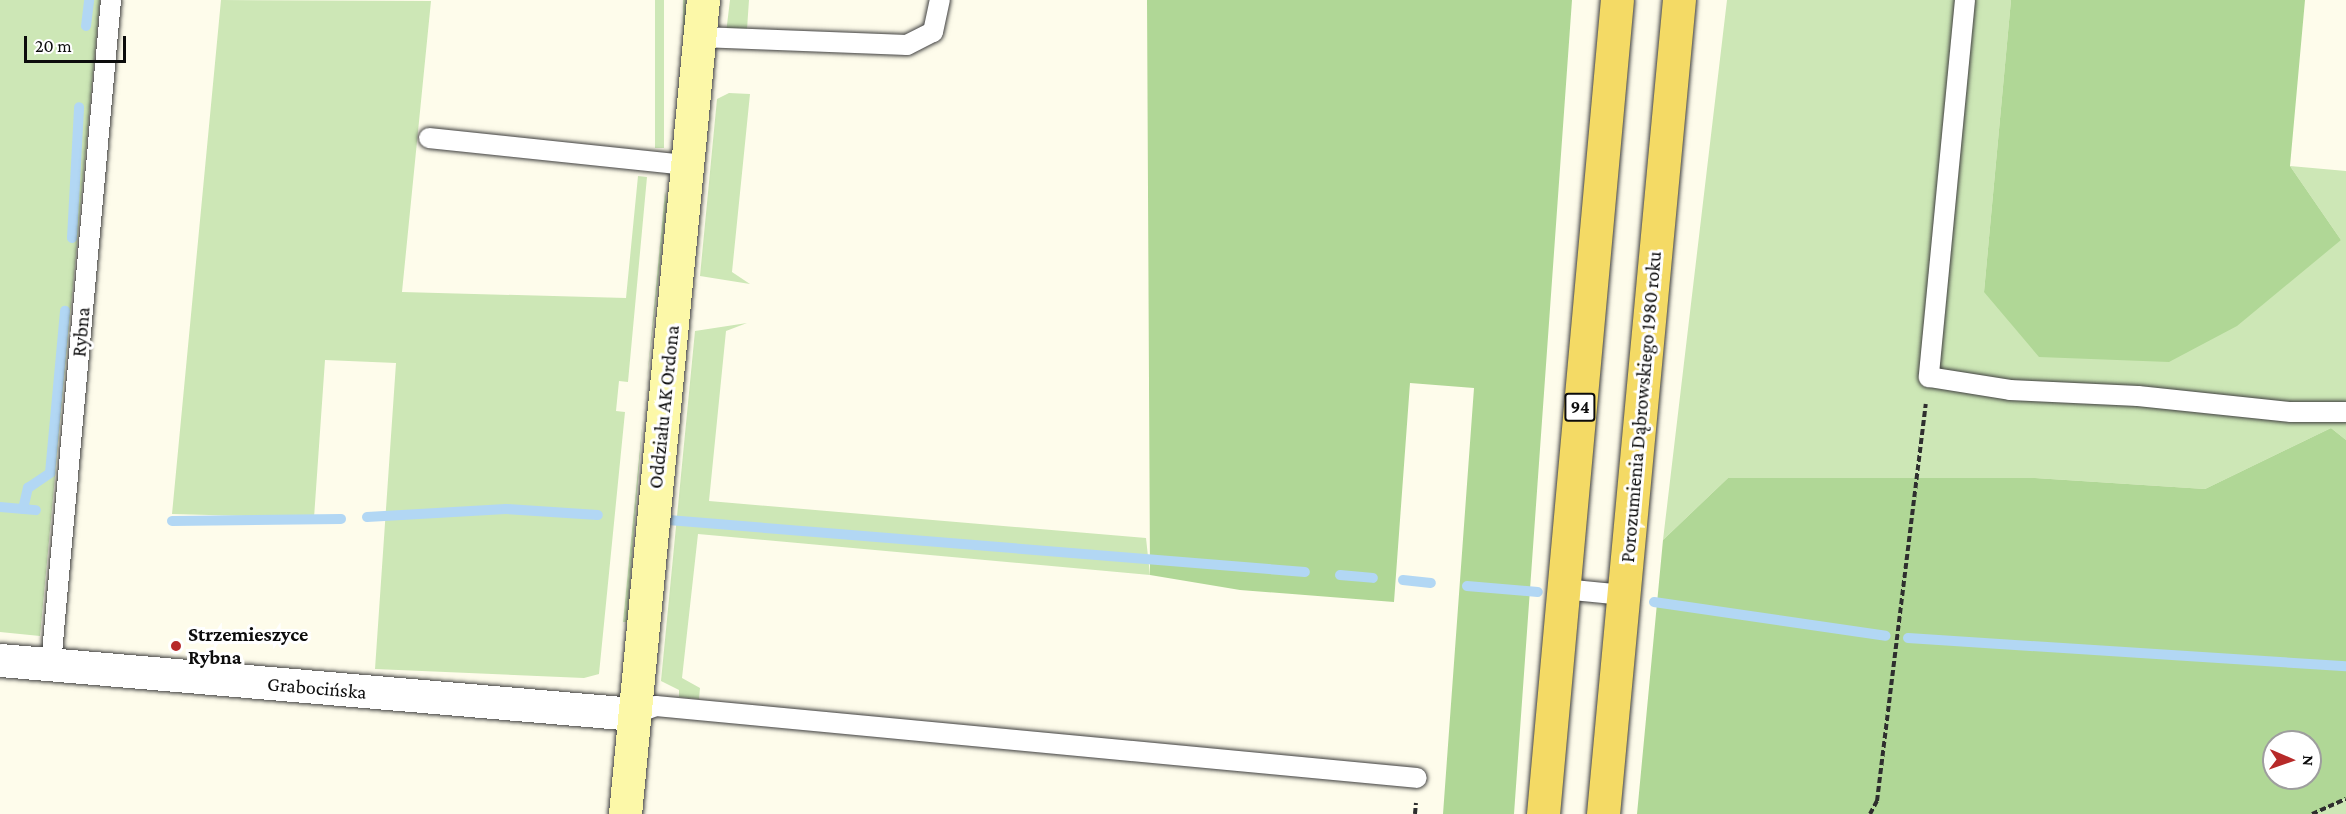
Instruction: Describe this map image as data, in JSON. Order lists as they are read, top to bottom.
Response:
{
  "streets": {
    "main road": ["94", "Porozumienia Dąbrowskiego 1980 roku"],
    "street": ["Oddziału AK Ordona", "Grabocińska"],
    "lane": ["Rybna"]
  },
  "crossings": [
    ["Rybna", "Grabocińska"],
    ["Oddziału AK Ordona", "Grabocińska"]
  ],
  "places": ["Strzemieszyce Rybna"],
  "scale_bar": "20 m",
  "north": "right"
}
